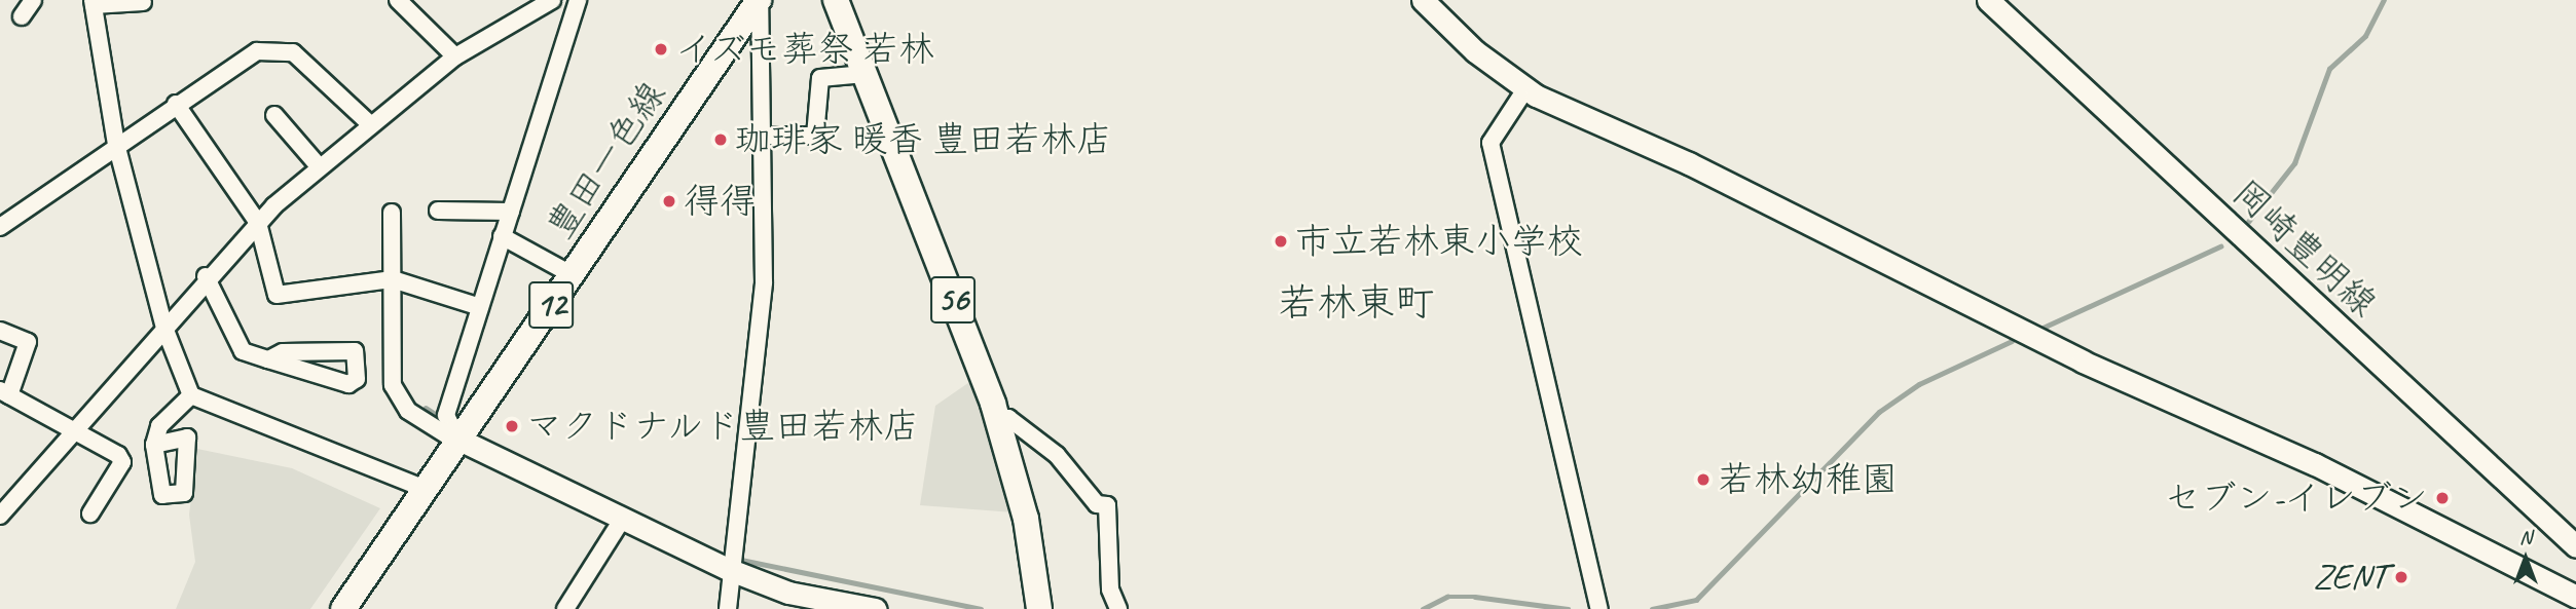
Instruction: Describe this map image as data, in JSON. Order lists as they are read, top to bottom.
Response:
{
  "streets": {
    "main road": ["豊田一色線", "56", "12"],
    "street": ["岡崎豊明線"]
  },
  "districts": ["若林東町"],
  "places": [
    "イズモ葬祭 若林",
    "珈琲家 暖香 豊田若林店",
    "得得",
    "市立若林東小学校",
    "マクドナルド豊田若林店",
    "若林幼稚園",
    "セブン-イレブン",
    "ZENT"
  ],
  "north": "top"
}
